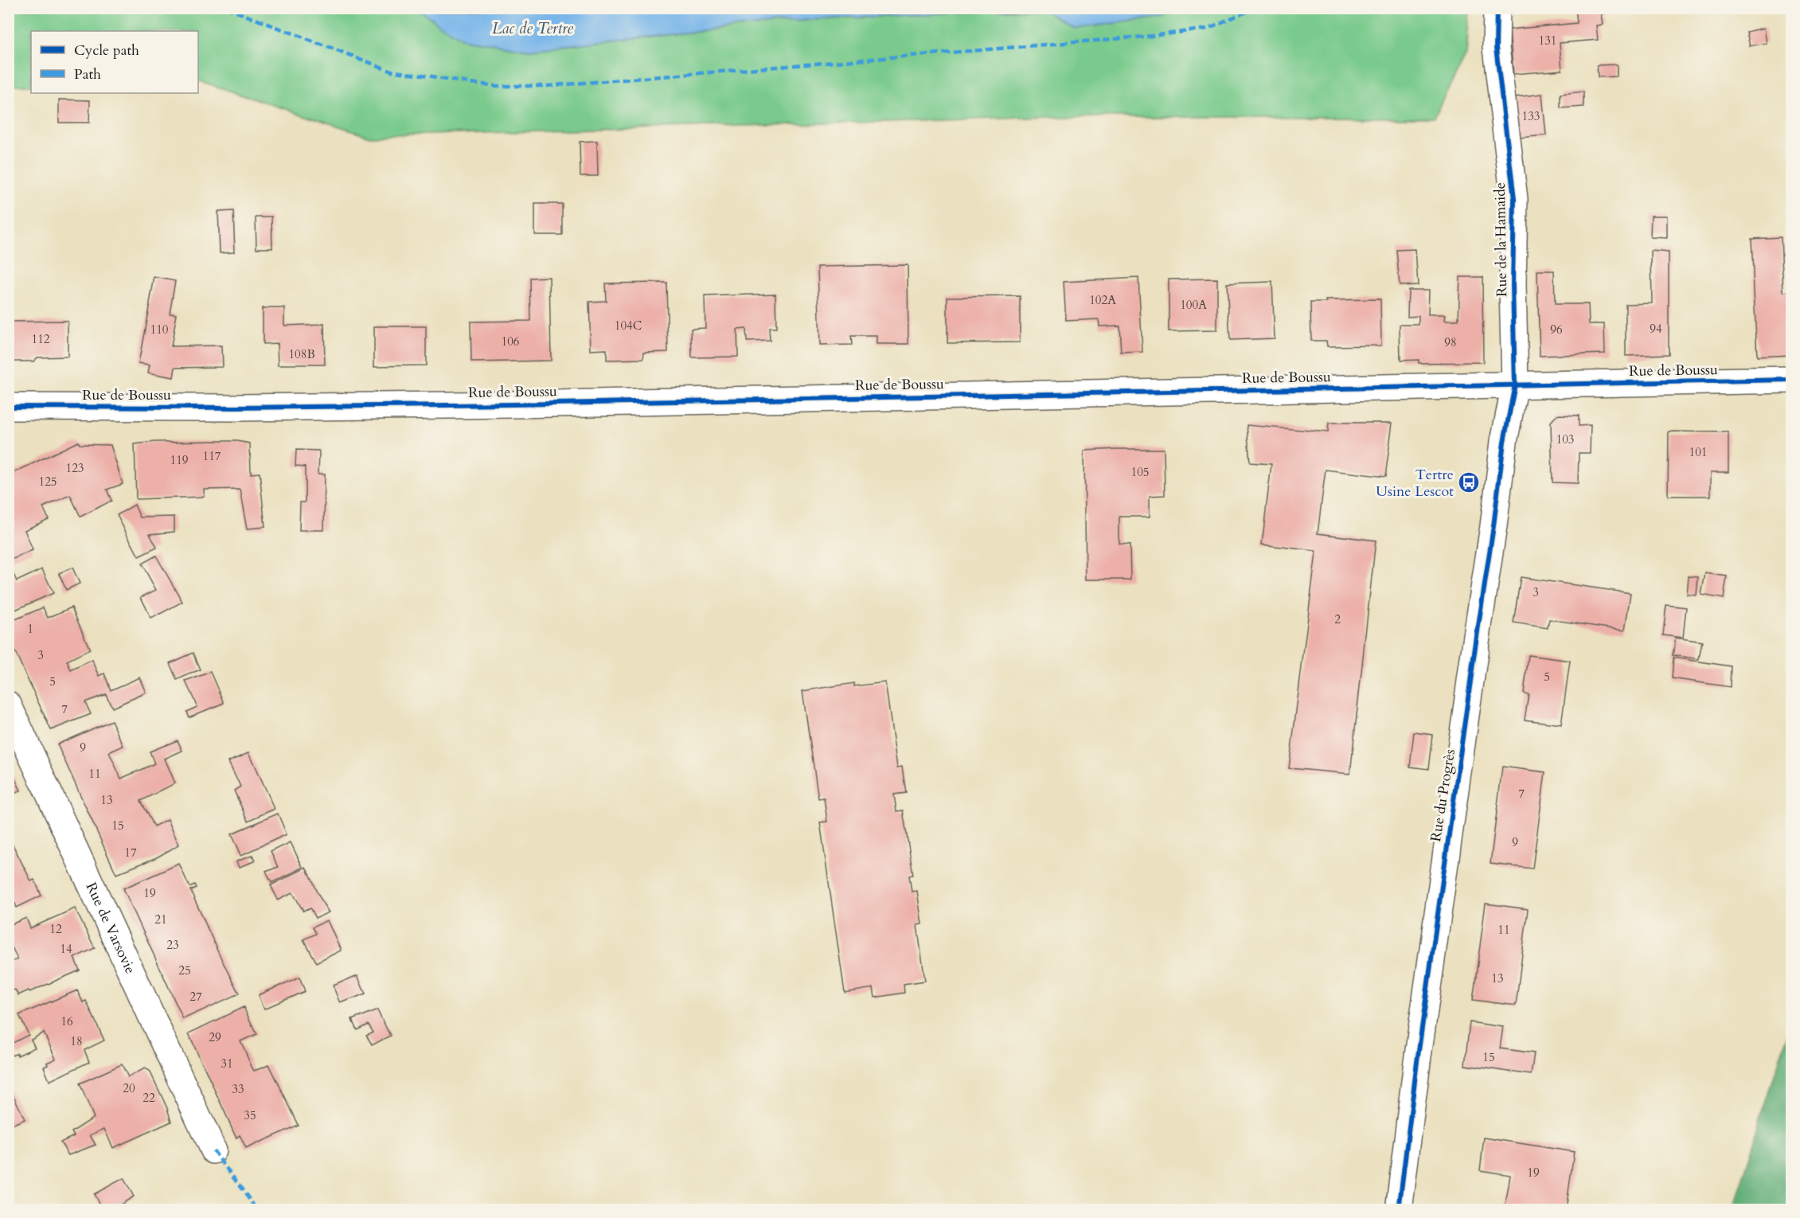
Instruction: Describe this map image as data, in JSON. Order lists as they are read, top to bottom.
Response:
{
  "streets": {
    "street": [
      "Rue de la Hamaide",
      "Rue de Boussu",
      "Rue du Progrès",
      "Rue de Varsovie"
    ]
  },
  "crossings": [
    ["Rue de la Hamaide", "Rue de Boussu"],
    ["Rue de la Hamaide", "Rue du Progrès"],
    ["Rue de Boussu", "Rue du Progrès"]
  ],
  "water": ["Lac de Tertre"],
  "places": {
    "bus stop": ["Tertre Usine Lescot"]
  },
  "house_numbers": [
    "131",
    "133",
    "102A",
    "100A",
    "104C",
    "94",
    "110",
    "96",
    "112",
    "106",
    "98",
    "108B",
    "103",
    "101",
    "117",
    "119",
    "123",
    "105",
    "125",
    "3",
    "2",
    "1",
    "3",
    "5",
    "5",
    "7",
    "9",
    "11",
    "7",
    "13",
    "15",
    "9",
    "17",
    "19",
    "21",
    "12",
    "11",
    "23",
    "14",
    "25",
    "13",
    "27",
    "16",
    "29",
    "18",
    "15",
    "31",
    "20",
    "33",
    "22",
    "35",
    "19"
  ],
  "legend": ["Cycle path", "Path"]
}
